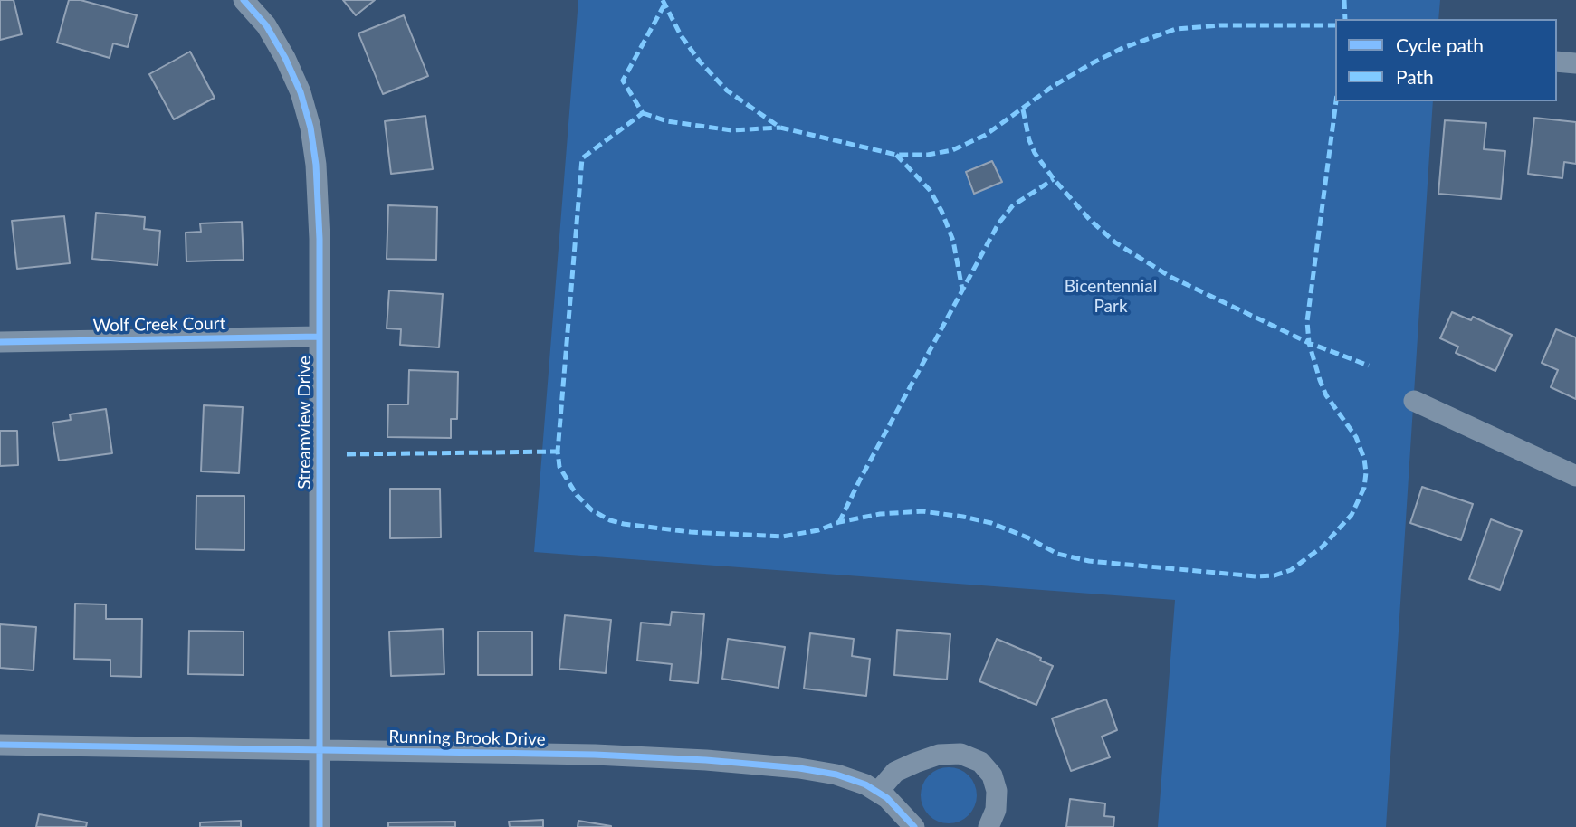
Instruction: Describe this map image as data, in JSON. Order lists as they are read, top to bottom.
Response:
{
  "streets": {
    "street": ["Wolf Creek Court", "Streamview Drive", "Running Brook Drive"]
  },
  "crossings": [
    ["Wolf Creek Court", "Streamview Drive"],
    ["Streamview Drive", "Running Brook Drive"]
  ],
  "parks": ["Bicentennial Park"],
  "legend": ["Cycle path", "Path"]
}
